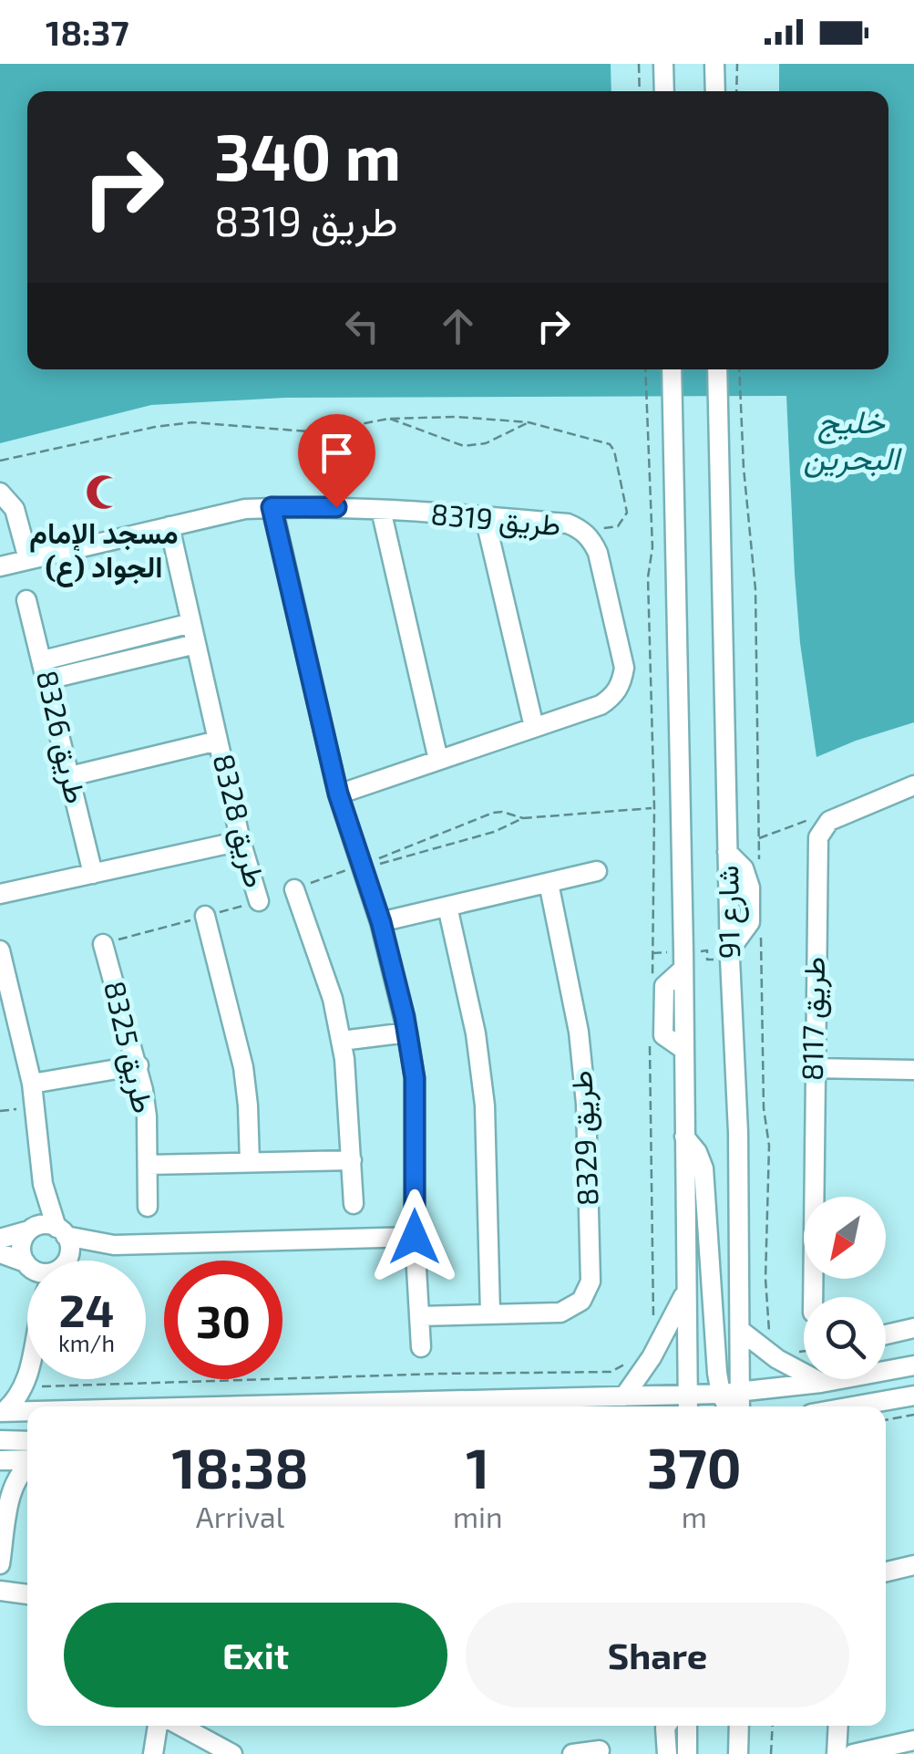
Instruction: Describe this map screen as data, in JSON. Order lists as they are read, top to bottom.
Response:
{
  "streets": {
    "street": [
      "طريق 8319",
      "طريق 8326",
      "طريق 8328",
      "شارع 91",
      "طريق 8117",
      "طريق 8325",
      "طريق 8329"
    ]
  },
  "crossings": [
    ["طريق 8319", "طريق 8328"],
    ["طريق 8326", "طريق 8328"]
  ],
  "water": ["خليج البحرين"],
  "places": {
    "mosque": ["مسجد الإمام الجواد (ع)"]
  },
  "north": "bottom left",
  "page": {
    "status": "18:37",
    "turn": ["340 m", "طريق 8319"],
    "speed": "24 km/h",
    "limit": "30",
    "eta": [
      "18:38",
      "Arrival",
      "1",
      "min",
      "370",
      "m"
    ],
    "buttons": ["Exit", "Share"]
  }
}
